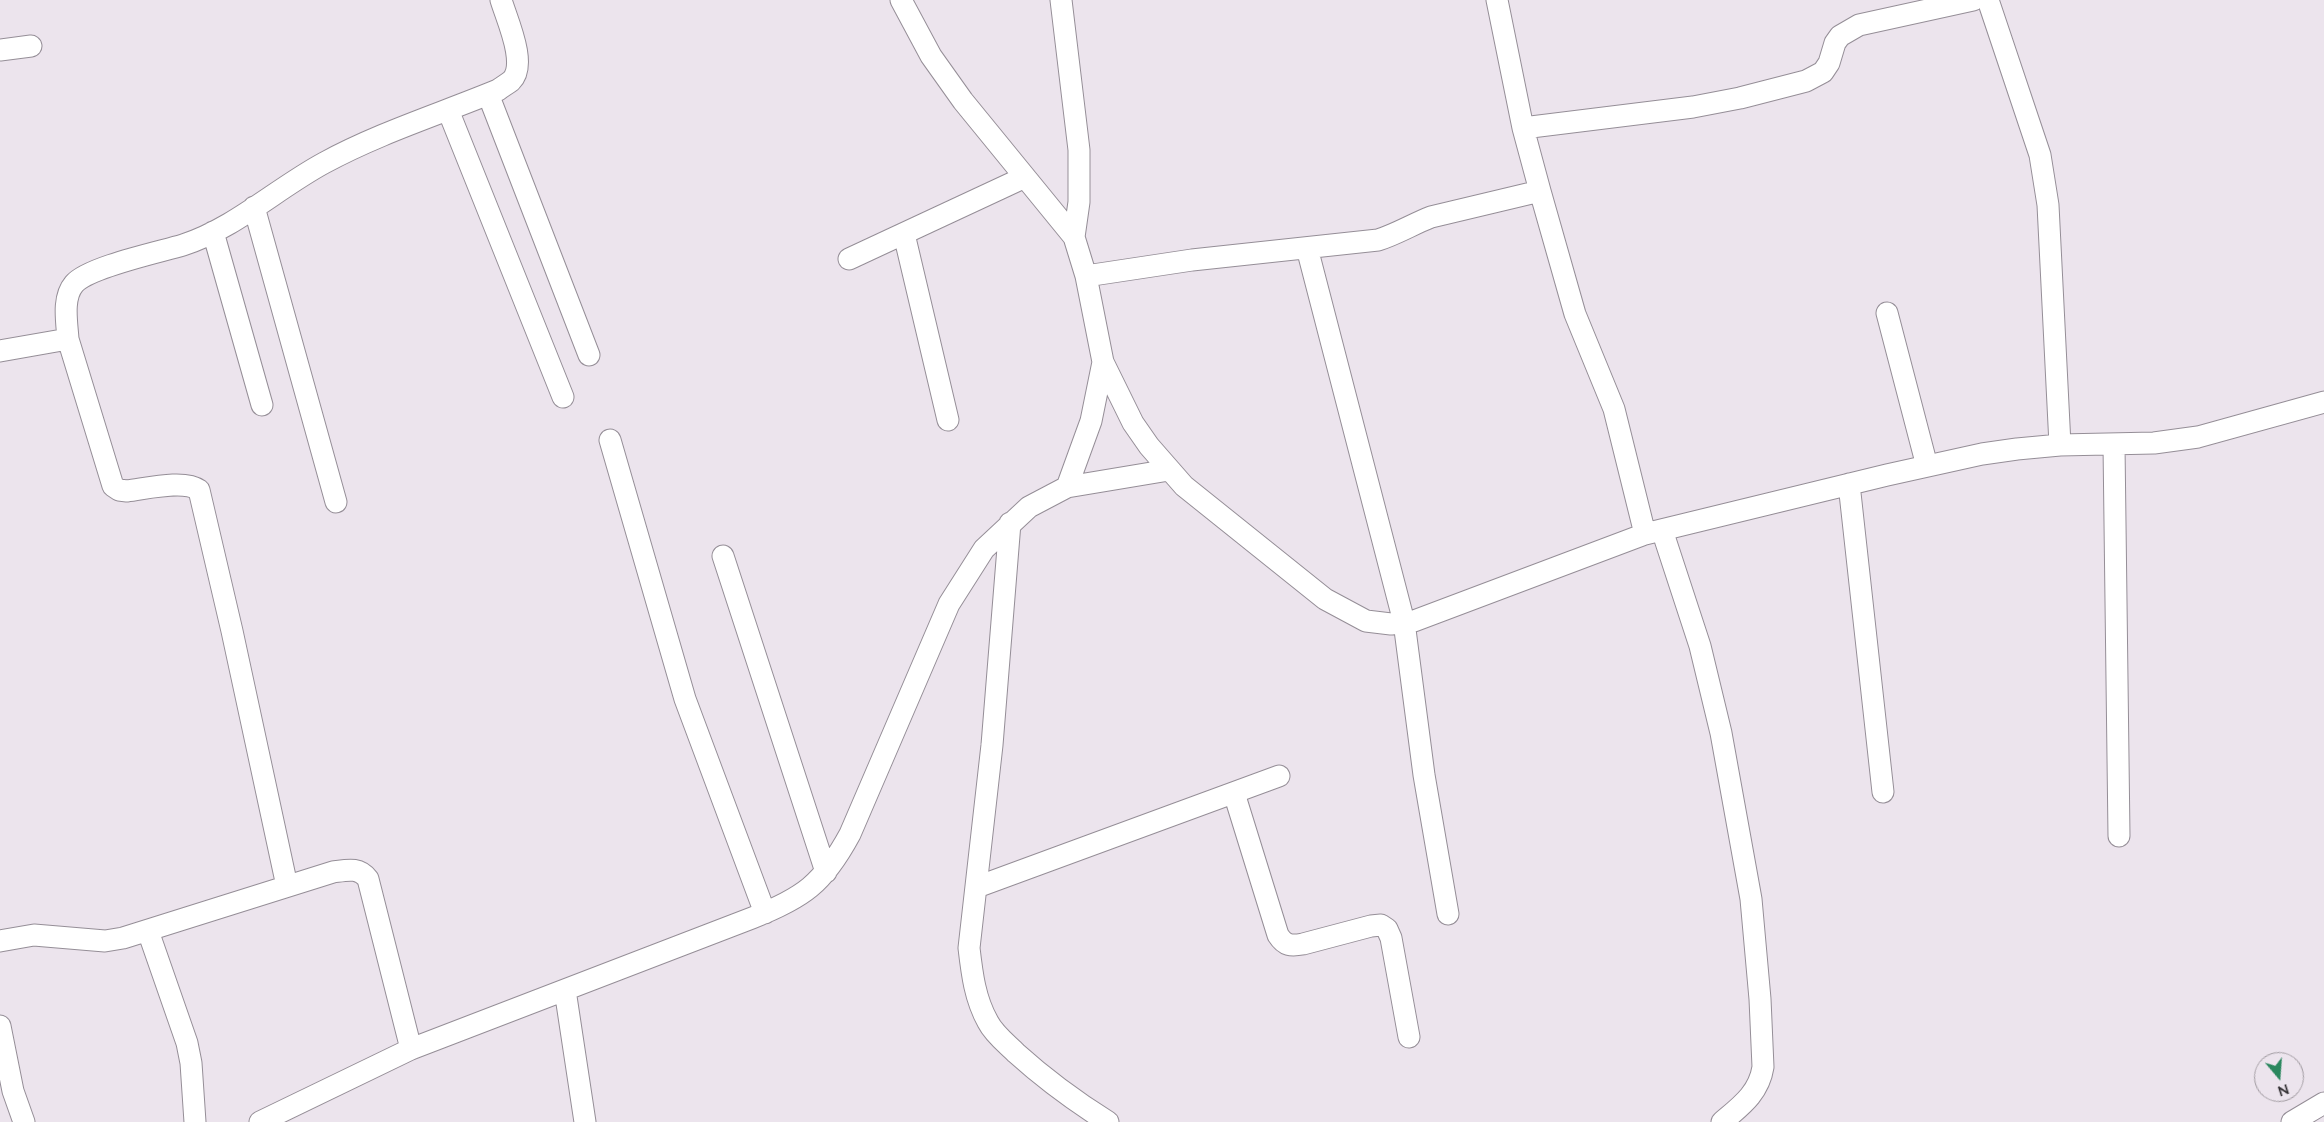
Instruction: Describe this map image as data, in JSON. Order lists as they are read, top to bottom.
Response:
{
  "north": "bottom"
}
